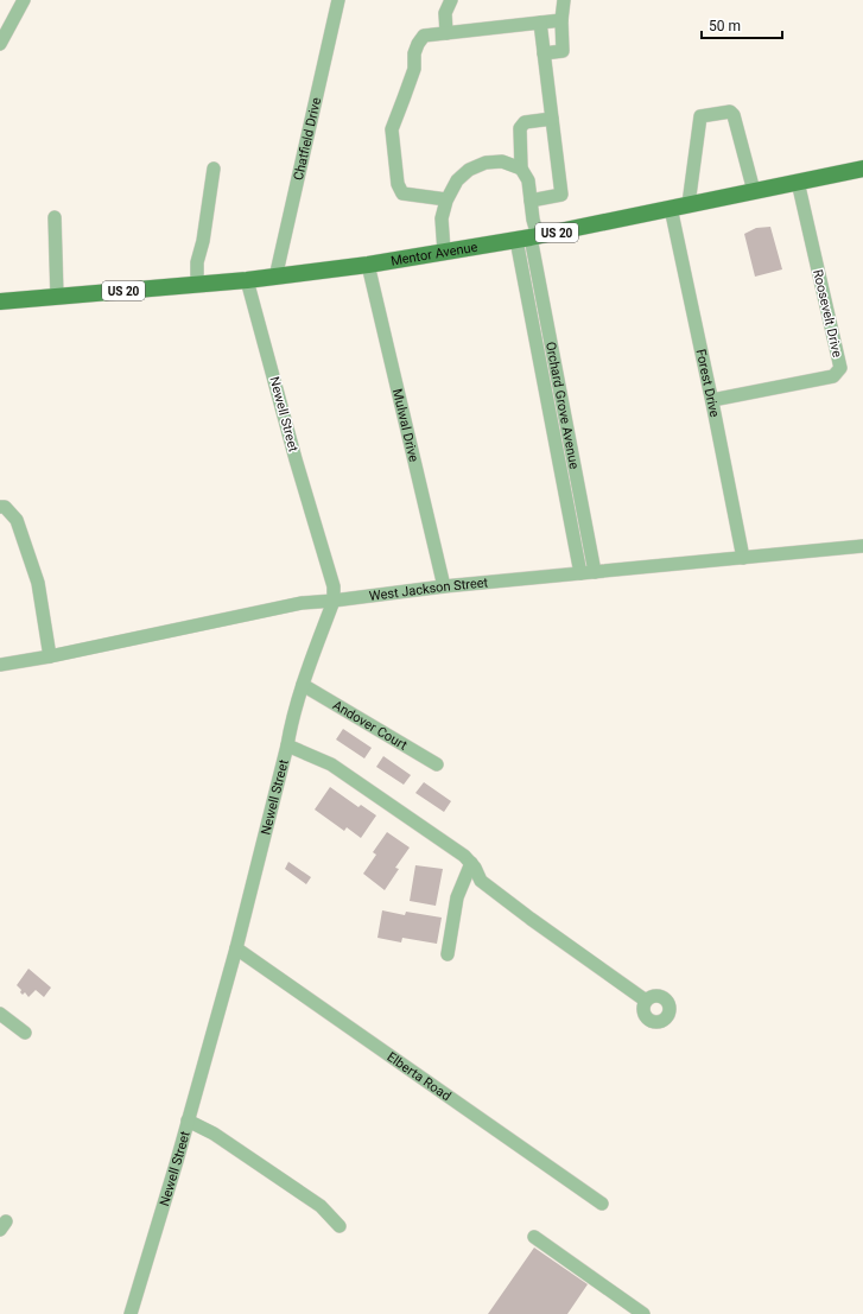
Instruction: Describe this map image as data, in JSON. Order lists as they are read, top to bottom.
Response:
{
  "streets": {
    "main road": ["US 20", "Mentor Avenue"],
    "street": [
      "Chatfield Drive",
      "Roosevelt Drive",
      "Forest Drive",
      "Orchard Grove Avenue",
      "Newell Street",
      "Mulwal Drive",
      "West Jackson Street",
      "Andover Court",
      "Elberta Road"
    ]
  },
  "crossings": [
    ["Chatfield Drive", "Mentor Avenue"],
    ["Mentor Avenue", "Roosevelt Drive"],
    ["Mentor Avenue", "Forest Drive"],
    ["Mentor Avenue", "Orchard Grove Avenue"],
    ["Mentor Avenue", "Newell Street"],
    ["Mentor Avenue", "Mulwal Drive"],
    ["Roosevelt Drive", "Forest Drive"],
    ["Forest Drive", "West Jackson Street"],
    ["Orchard Grove Avenue", "West Jackson Street"],
    ["Newell Street", "West Jackson Street"],
    ["Newell Street", "Andover Court"],
    ["Newell Street", "Elberta Road"],
    ["Mulwal Drive", "West Jackson Street"]
  ],
  "scale_bar": "50 m"
}
